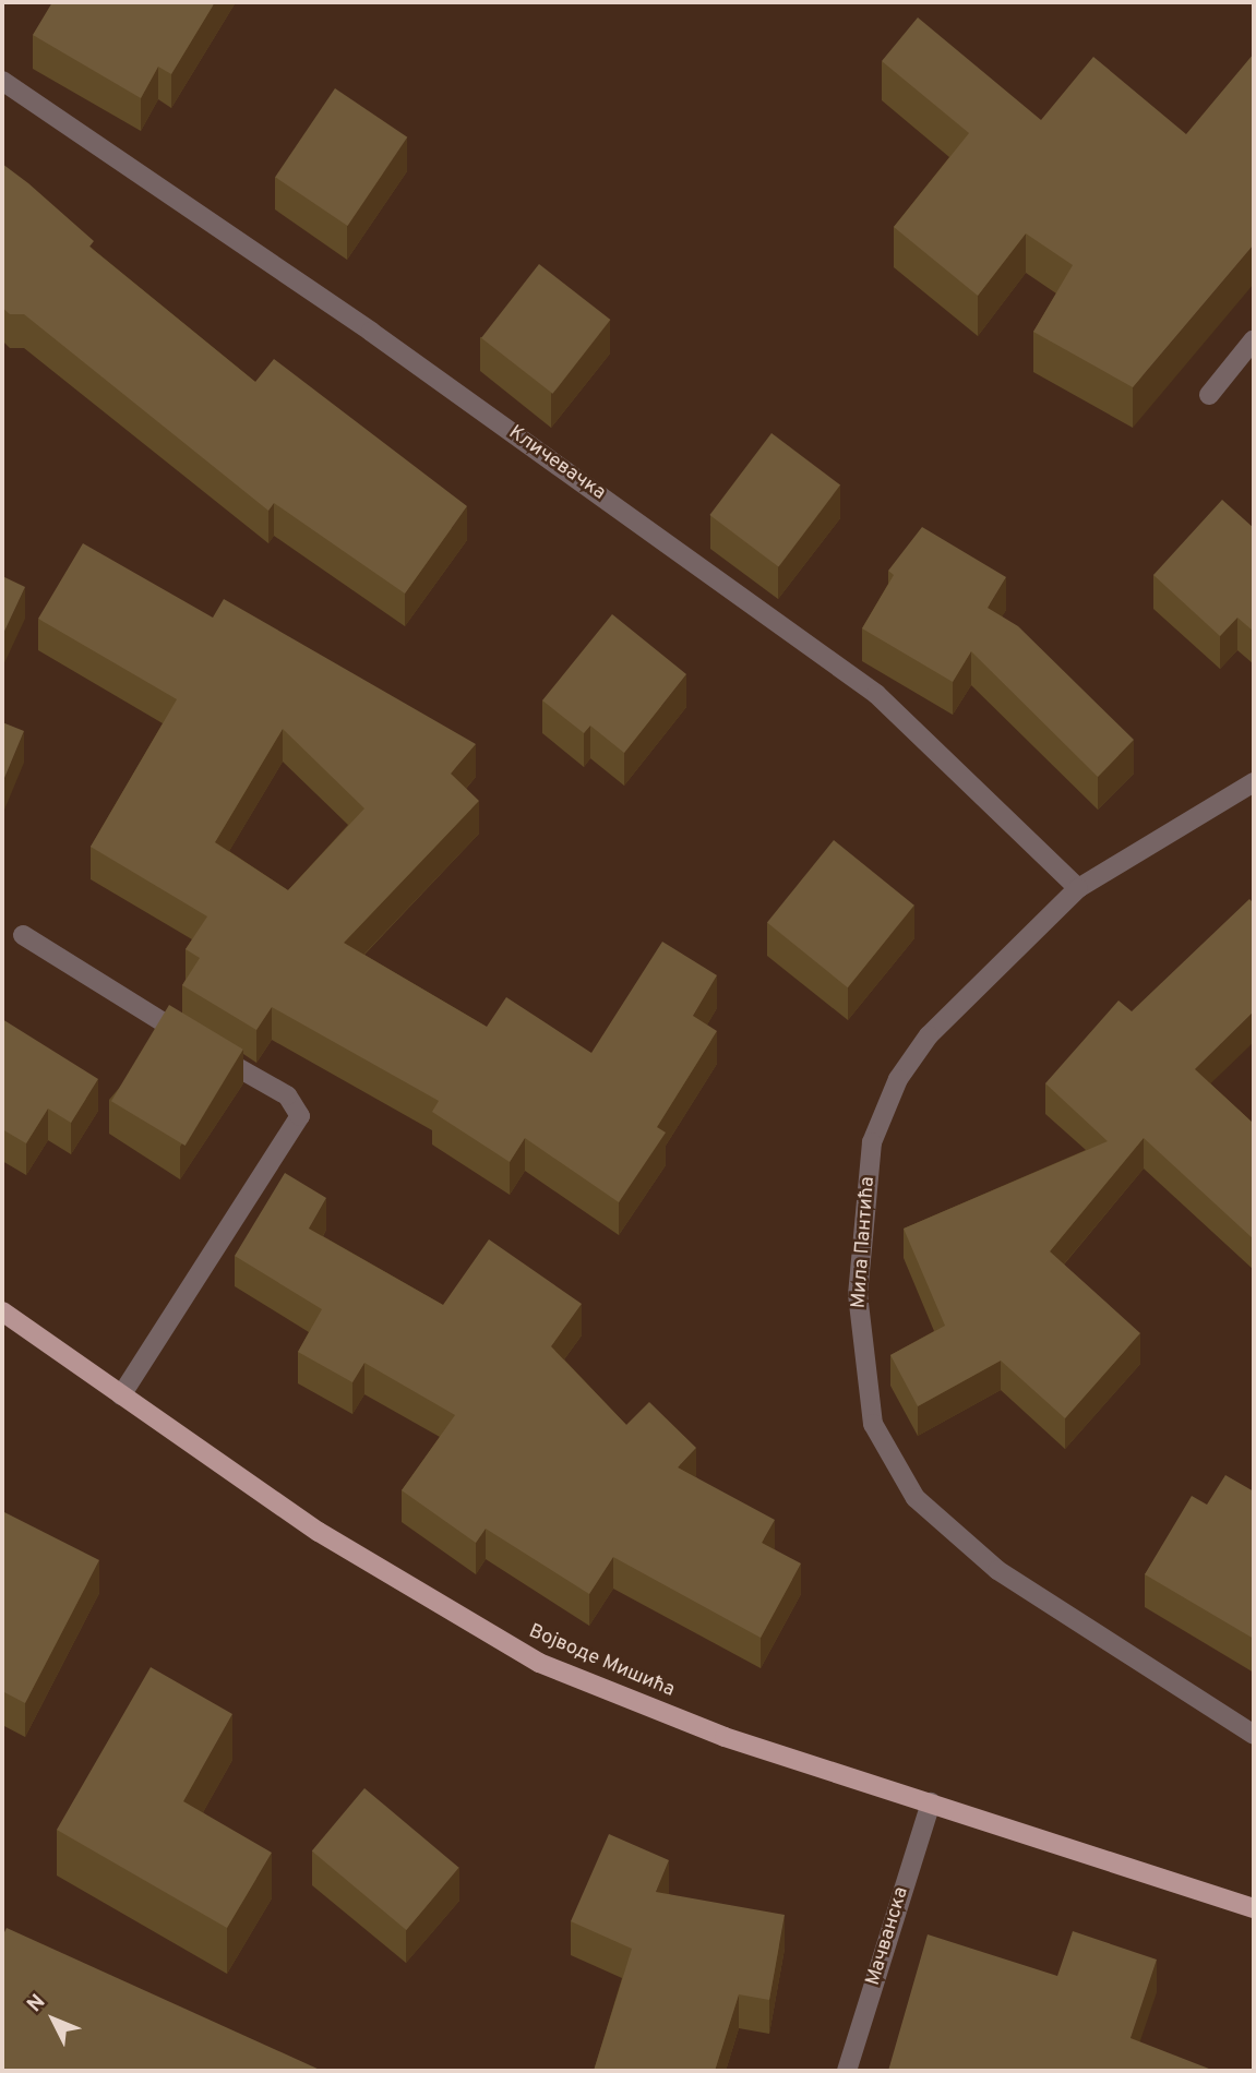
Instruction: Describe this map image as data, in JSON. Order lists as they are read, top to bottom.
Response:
{
  "streets": {
    "main road": ["Војводе Мишића"],
    "street": ["Кличевачка", "Мила Пантића", "Мачванска"]
  },
  "crossings": [
    ["Кличевачка", "Мила Пантића"],
    ["Војводе Мишића", "Мачванска"]
  ],
  "north": "top left"
}
